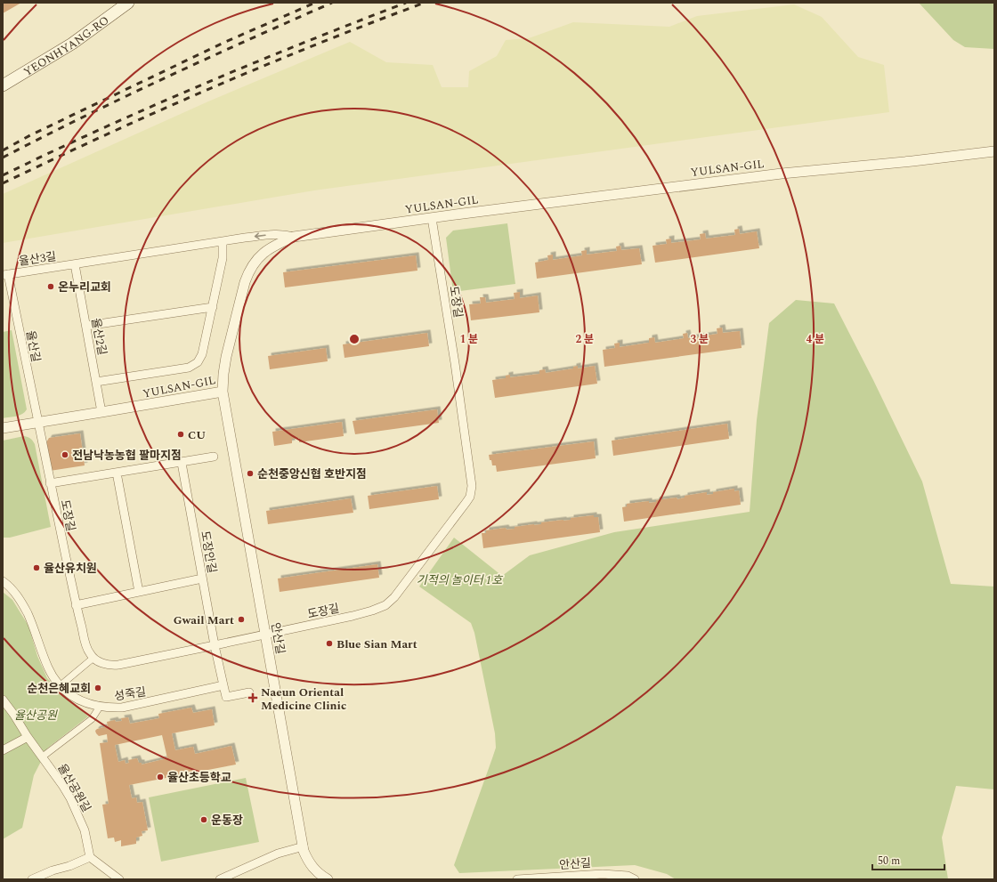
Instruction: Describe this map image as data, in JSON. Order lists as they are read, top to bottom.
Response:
{
  "streets": {
    "main road": ["YEONHYANG-RO"],
    "street": [
      "YULSAN-GIL",
      "율산3길",
      "도장길",
      "율산2길",
      "율산길",
      "도장안길",
      "안산길",
      "성죽길",
      "율산공원길"
    ]
  },
  "crossings": [
    ["YULSAN-GIL", "율산3길"],
    ["YULSAN-GIL", "도장길"],
    ["YULSAN-GIL", "율산2길"],
    ["YULSAN-GIL", "율산길"],
    ["YULSAN-GIL", "안산길"],
    ["율산3길", "율산2길"],
    ["율산3길", "율산길"],
    ["도장길", "율산길"],
    ["도장길", "도장안길"],
    ["도장길", "안산길"]
  ],
  "parks": ["기적의 놀이터 1호", "율산공원"],
  "places": {
    "other": [
      "온누리교회",
      "CU",
      "전남낙농농협 팔마지점",
      "순천중앙신협 호반지점",
      "율산유치원",
      "Gwail Mart",
      "Blue Sian Mart",
      "순천은혜교회",
      "율산초등학교",
      "운동장"
    ],
    "health": ["Naeun Oriental Medicine Clinic"]
  },
  "scale_bar": "50 m",
  "rings": [
    "1 분",
    "2 분",
    "3 분",
    "4 분"
  ]
}
